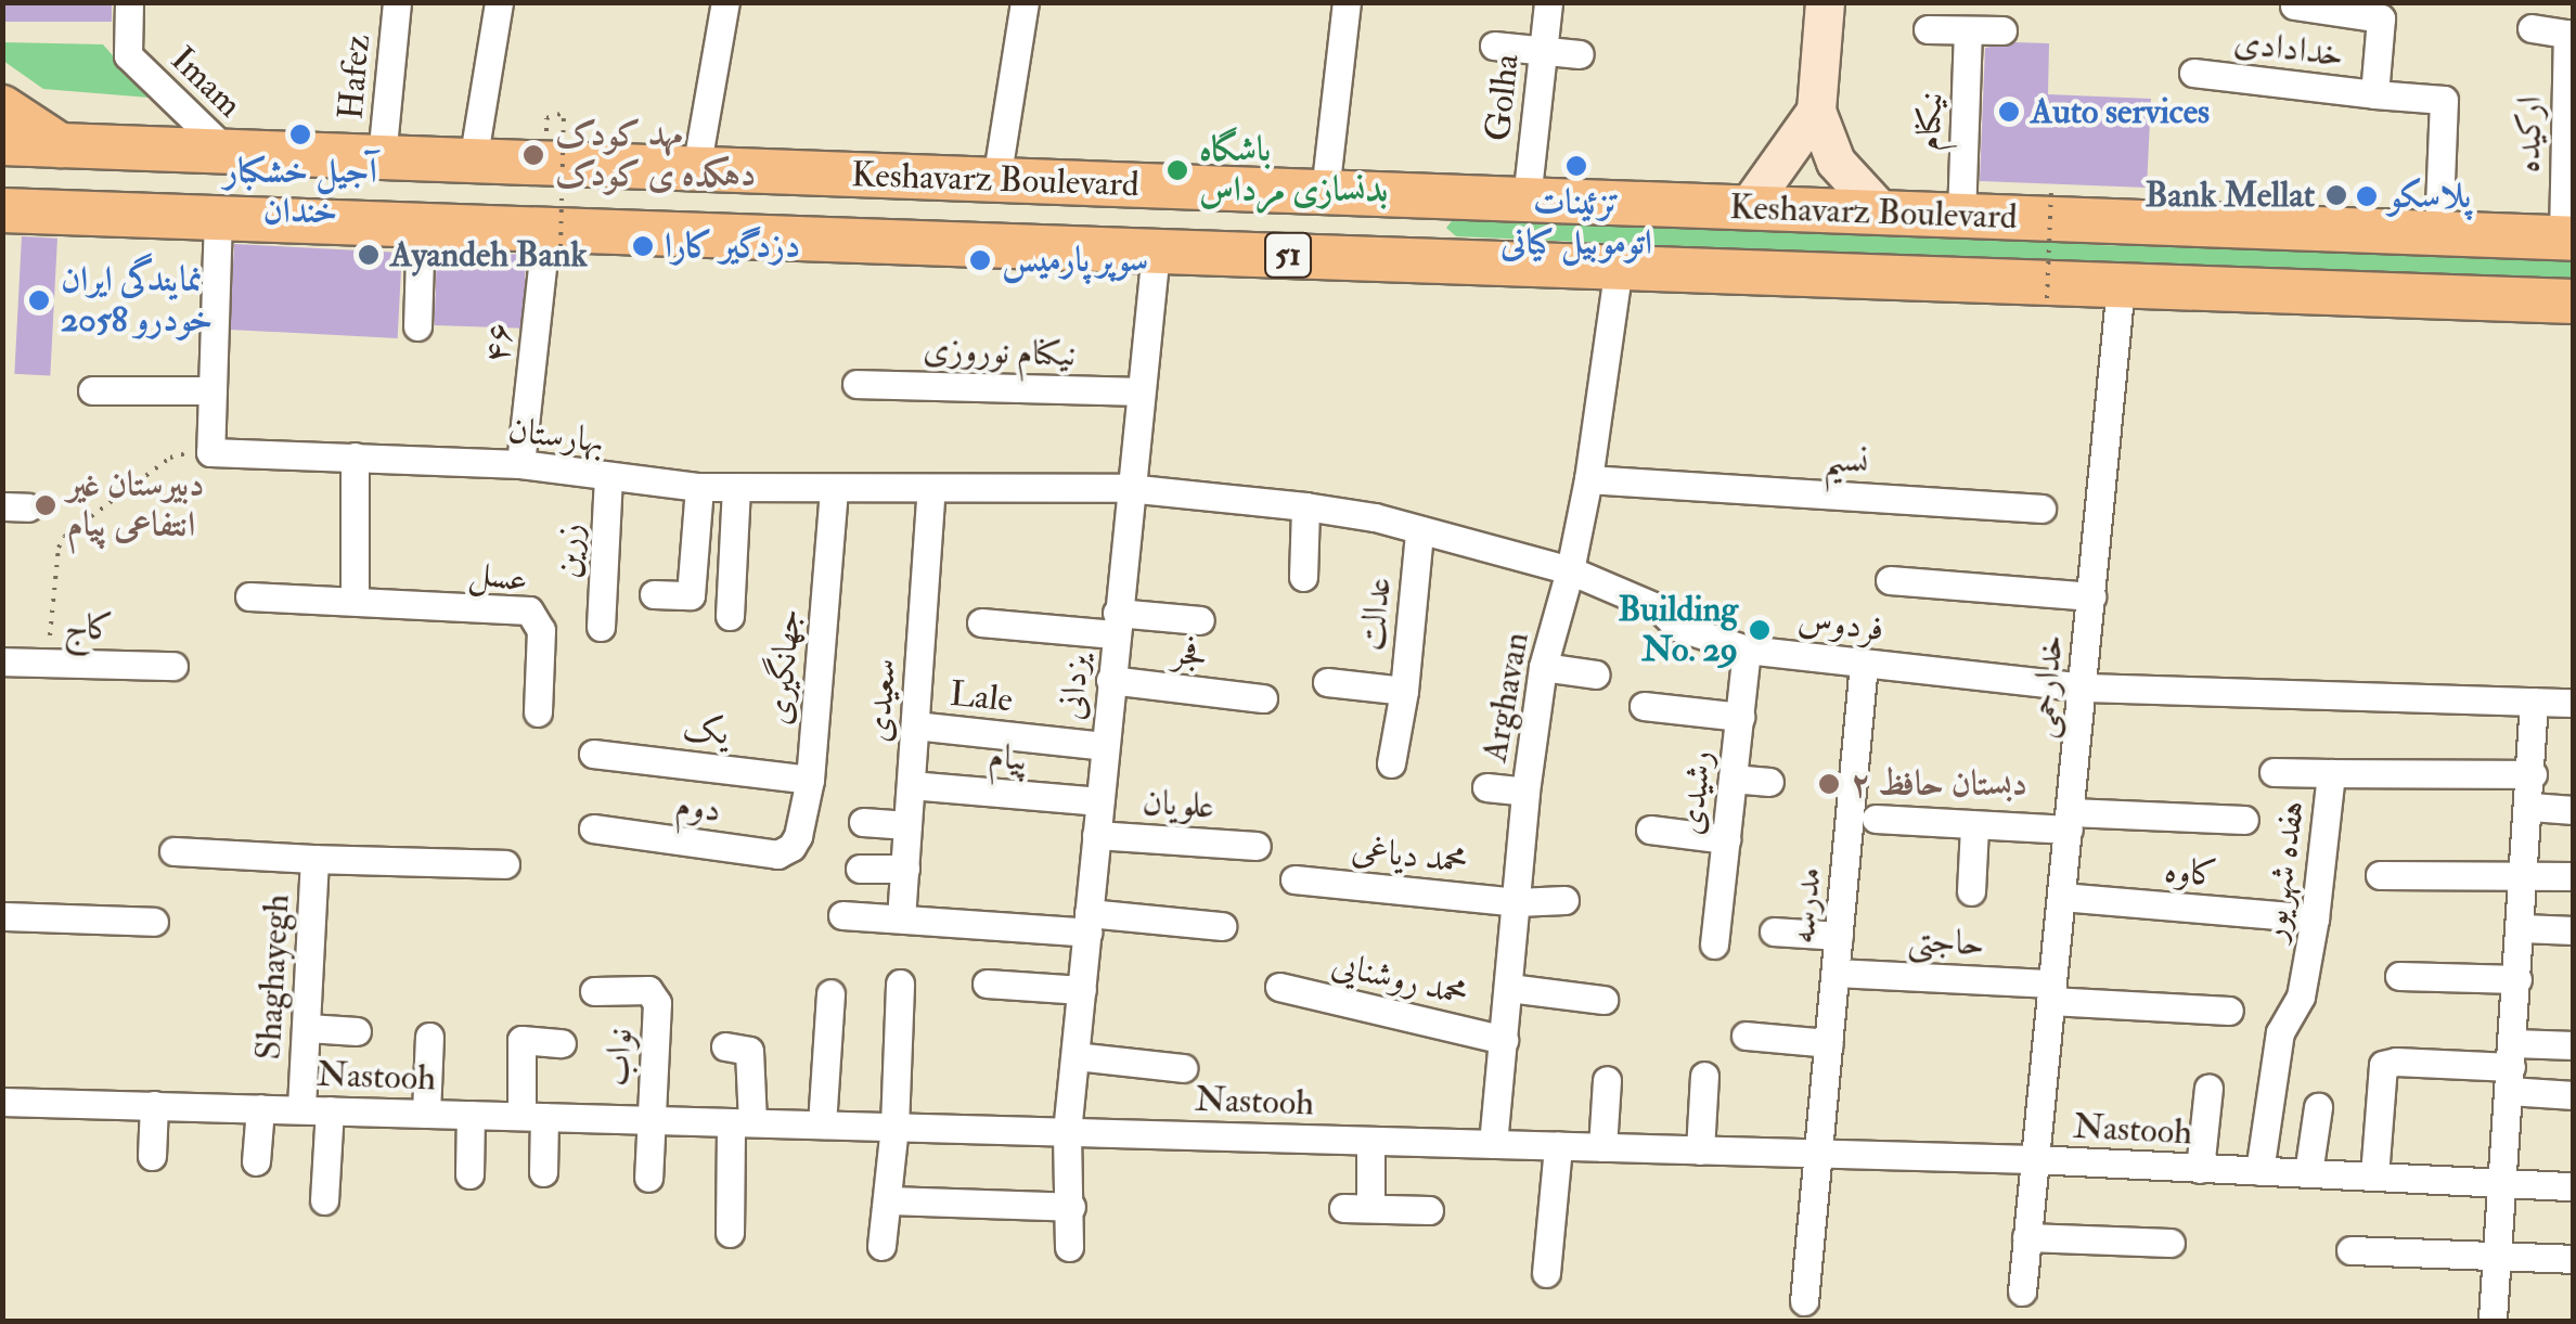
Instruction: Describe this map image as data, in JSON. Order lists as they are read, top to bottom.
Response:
{
  "streets": {
    "main road": ["Keshavarz Boulevard", "51"],
    "street": [
      "خدادادی",
      "Hafez",
      "Imam",
      "Golha",
      "نیکنام",
      "ارکیده",
      "۴۶",
      "نیکنام نوروزی",
      "بهارستان",
      "نسیم",
      "زرین",
      "عسل",
      "عدالت",
      "فردوس",
      "کاج",
      "فجر",
      "جهانگیری",
      "خدارحمی",
      "یزدانی",
      "Lale",
      "Arghavan",
      "سعیدی",
      "یک",
      "پیام",
      "رشیدی",
      "علویان",
      "دوم",
      "محمد دیاغی",
      "هفده شهریور",
      "کاوه",
      "مدرسه",
      "حاجتی",
      "Shaghayegh",
      "محمد روشنایی",
      "نواب",
      "Nastooh"
    ]
  },
  "crossings": [
    ["خدادادی", "Keshavarz Boulevard"],
    ["Hafez", "Keshavarz Boulevard"],
    ["Imam", "Keshavarz Boulevard"],
    ["Golha", "Keshavarz Boulevard"],
    ["نیکنام", "Keshavarz Boulevard"],
    ["ارکیده", "Keshavarz Boulevard"],
    ["Keshavarz Boulevard", "۴۶"],
    ["Keshavarz Boulevard", "بهارستان"],
    ["Keshavarz Boulevard", "خدارحمی"],
    ["Keshavarz Boulevard", "یزدانی"],
    ["Keshavarz Boulevard", "Arghavan"],
    ["۴۶", "بهارستان"],
    ["نیکنام نوروزی", "یزدانی"],
    ["بهارستان", "زرین"],
    ["بهارستان", "فردوس"],
    ["بهارستان", "جهانگیری"],
    ["بهارستان", "یزدانی"],
    ["بهارستان", "سعیدی"],
    ["نسیم", "Arghavan"],
    ["عدالت", "فردوس"],
    ["فردوس", "خدارحمی"],
    ["فردوس", "یزدانی"],
    ["فردوس", "Arghavan"],
    ["فردوس", "رشیدی"],
    ["فردوس", "مدرسه"],
    ["فجر", "یزدانی"],
    ["جهانگیری", "یک"],
    ["جهانگیری", "دوم"],
    ["خدارحمی", "کاوه"],
    ["خدارحمی", "حاجتی"],
    ["خدارحمی", "Nastooh"],
    ["یزدانی", "Lale"],
    ["یزدانی", "پیام"],
    ["یزدانی", "علویان"],
    ["یزدانی", "Nastooh"],
    ["Lale", "سعیدی"],
    ["Arghavan", "محمد دیاغی"],
    ["Arghavan", "محمد روشنایی"],
    ["Arghavan", "Nastooh"],
    ["سعیدی", "پیام"],
    ["هفده شهریور", "کاوه"],
    ["هفده شهریور", "Nastooh"],
    ["مدرسه", "حاجتی"],
    ["مدرسه", "Nastooh"],
    ["Shaghayegh", "Nastooh"],
    ["نواب", "Nastooh"]
  ],
  "places": [
    "Auto services",
    "آجیل خشکبار خندان",
    "مهد کودک دهکده ی کودک",
    "تزئینات اتوموبیل کیانی",
    "باشگاه بدنسازی مرداس",
    "Bank Mellat",
    "پلاسکو",
    "دزدگیر کارا",
    "Ayandeh Bank",
    "سوپر پارمیس",
    "نمایندگی ایران خودرو 2058",
    "دبیرستان غیر انتفاعی پیام",
    "Building No. 29",
    "دبستان حافظ ۲"
  ]
}
